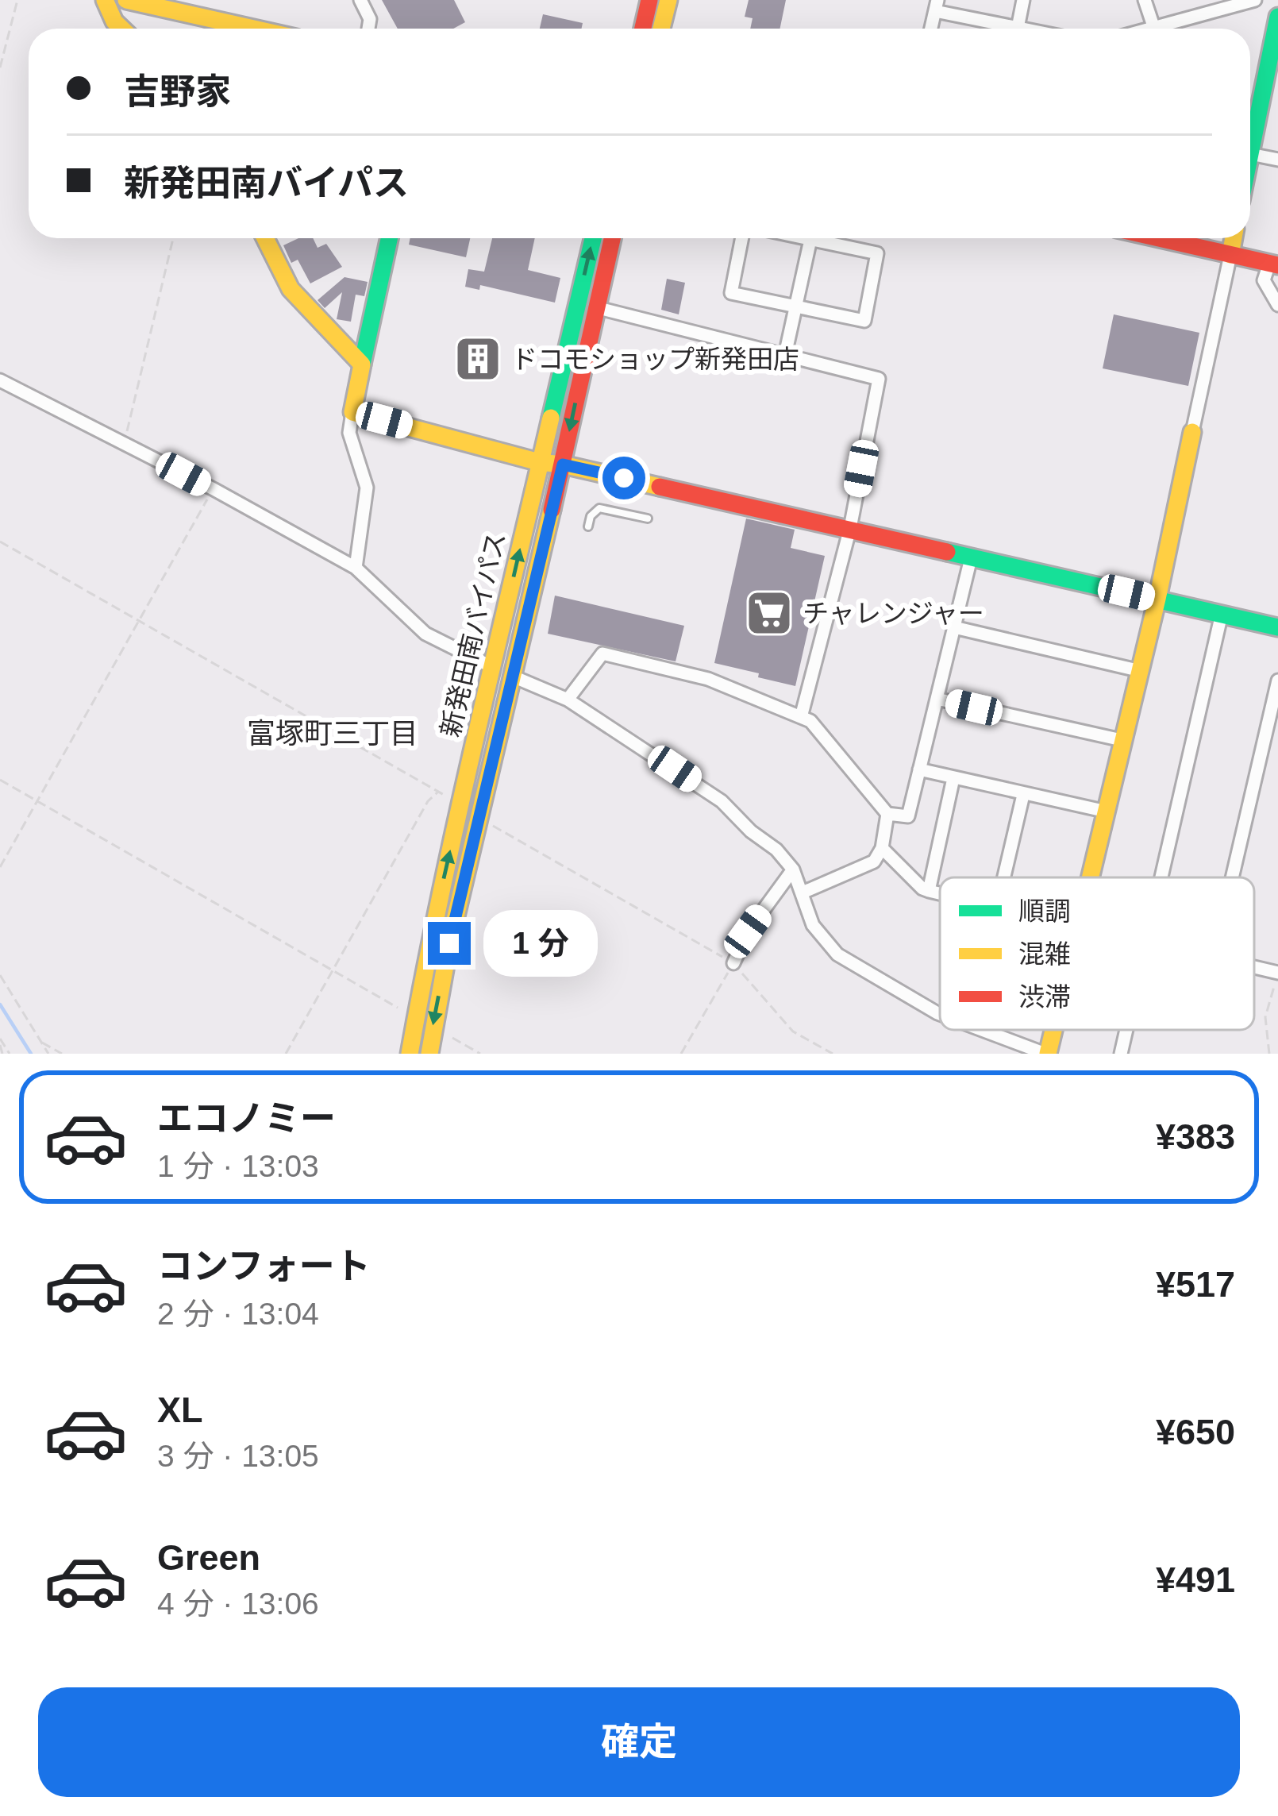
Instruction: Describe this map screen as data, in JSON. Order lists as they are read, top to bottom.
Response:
{
  "streets": {
    "main road": ["新発田南バイパス"]
  },
  "districts": ["富塚町三丁目"],
  "places": {
    "building": ["ドコモショップ新発田店"],
    "supermarket": ["チャレンジャー"]
  },
  "legend": ["順調", "混雑", "渋滞"],
  "page": {
    "banner": ["吉野家", "新発田南バイパス"],
    "bubble": "1 分",
    "list": [
      {
        "name": "エコノミー",
        "note": "1 分 · 13:03",
        "value": "¥383"
      },
      {
        "name": "コンフォート",
        "note": "2 分 · 13:04",
        "value": "¥517"
      },
      {
        "name": "XL",
        "note": "3 分 · 13:05",
        "value": "¥650"
      },
      {
        "name": "Green",
        "note": "4 分 · 13:06",
        "value": "¥491"
      }
    ],
    "buttons": "確定"
  }
}
